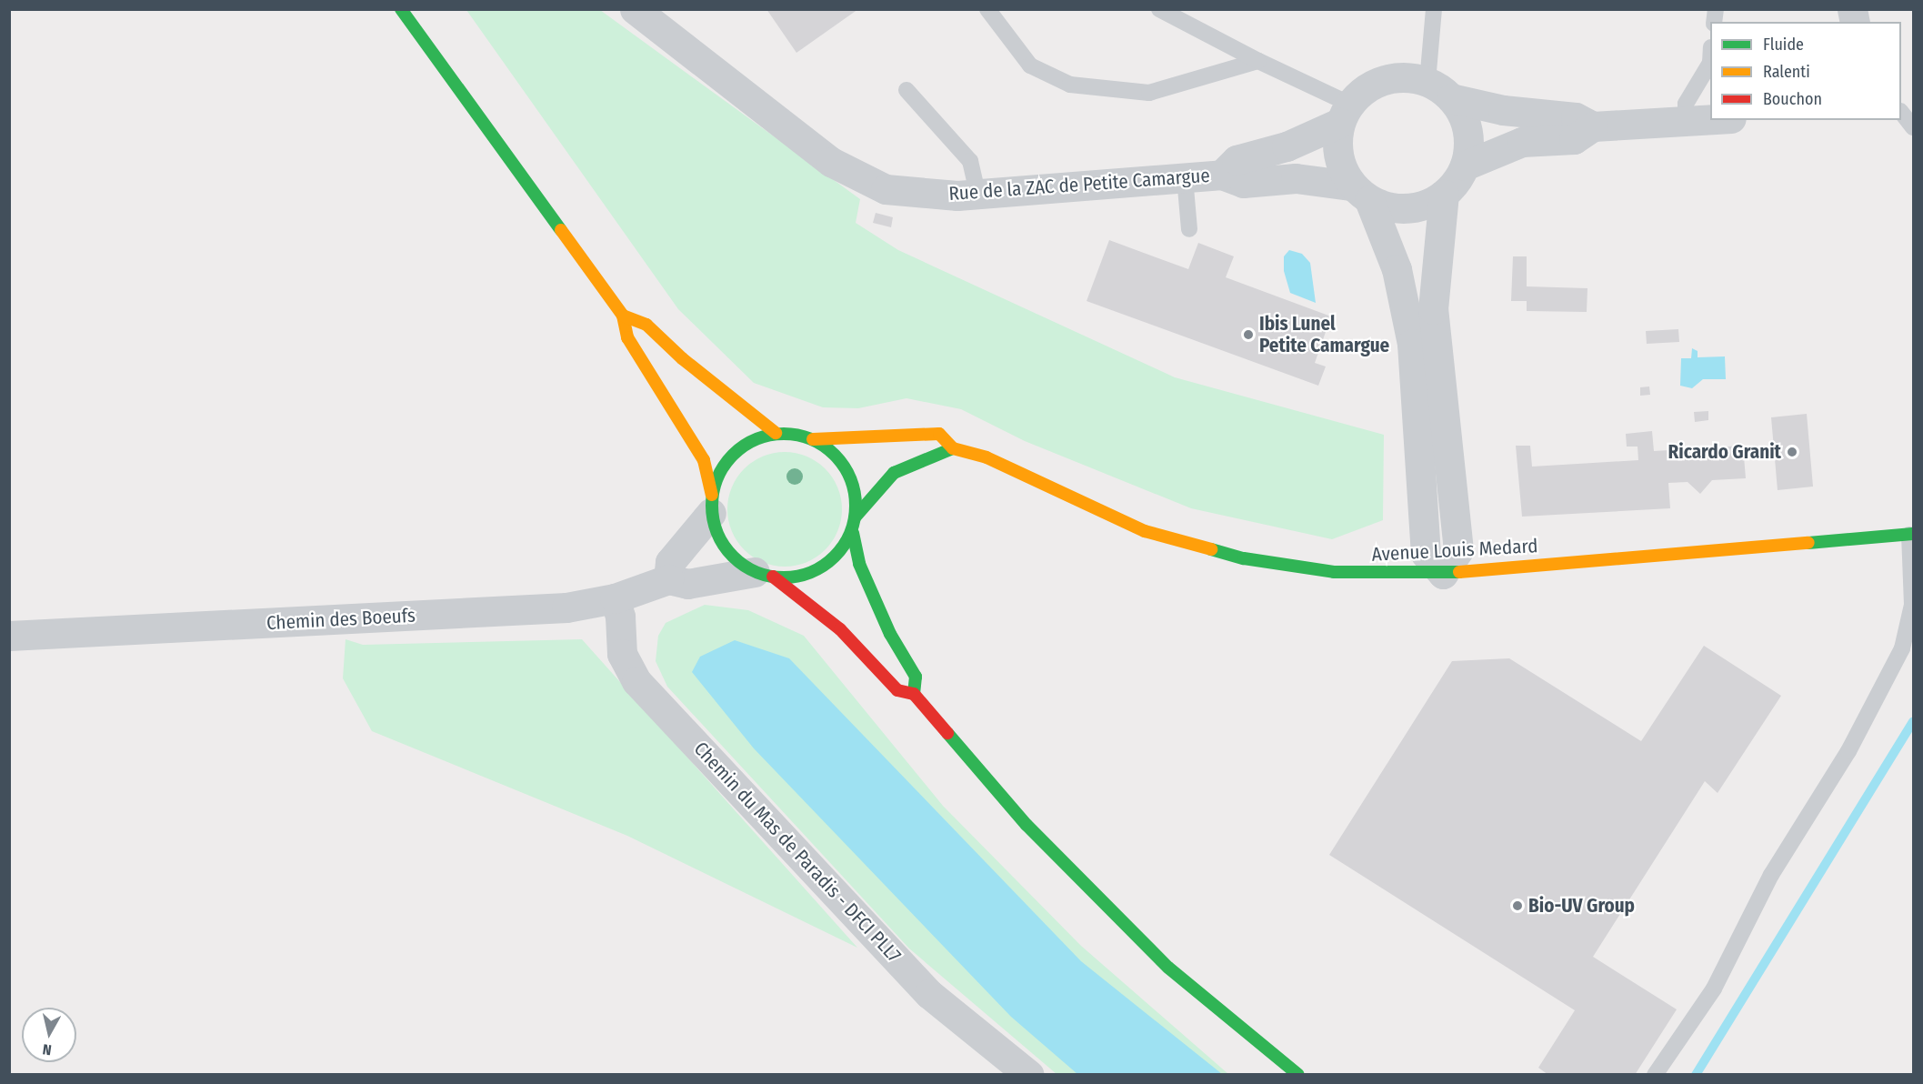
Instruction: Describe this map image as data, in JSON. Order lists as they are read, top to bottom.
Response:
{
  "streets": {
    "main road": ["Avenue Louis Medard"],
    "street": ["Rue de la ZAC de Petite Camargue", "Chemin des Boeufs", "Chemin du Mas de Paradis - DFCI PLL7"]
  },
  "crossings": [
    ["Chemin des Boeufs", "Chemin du Mas de Paradis - DFCI PLL7"]
  ],
  "places": ["Ibis Lunel Petite Camargue", "Ricardo Granit", "Bio-UV Group"],
  "legend": ["Fluide", "Ralenti", "Bouchon"],
  "north": "bottom"
}
